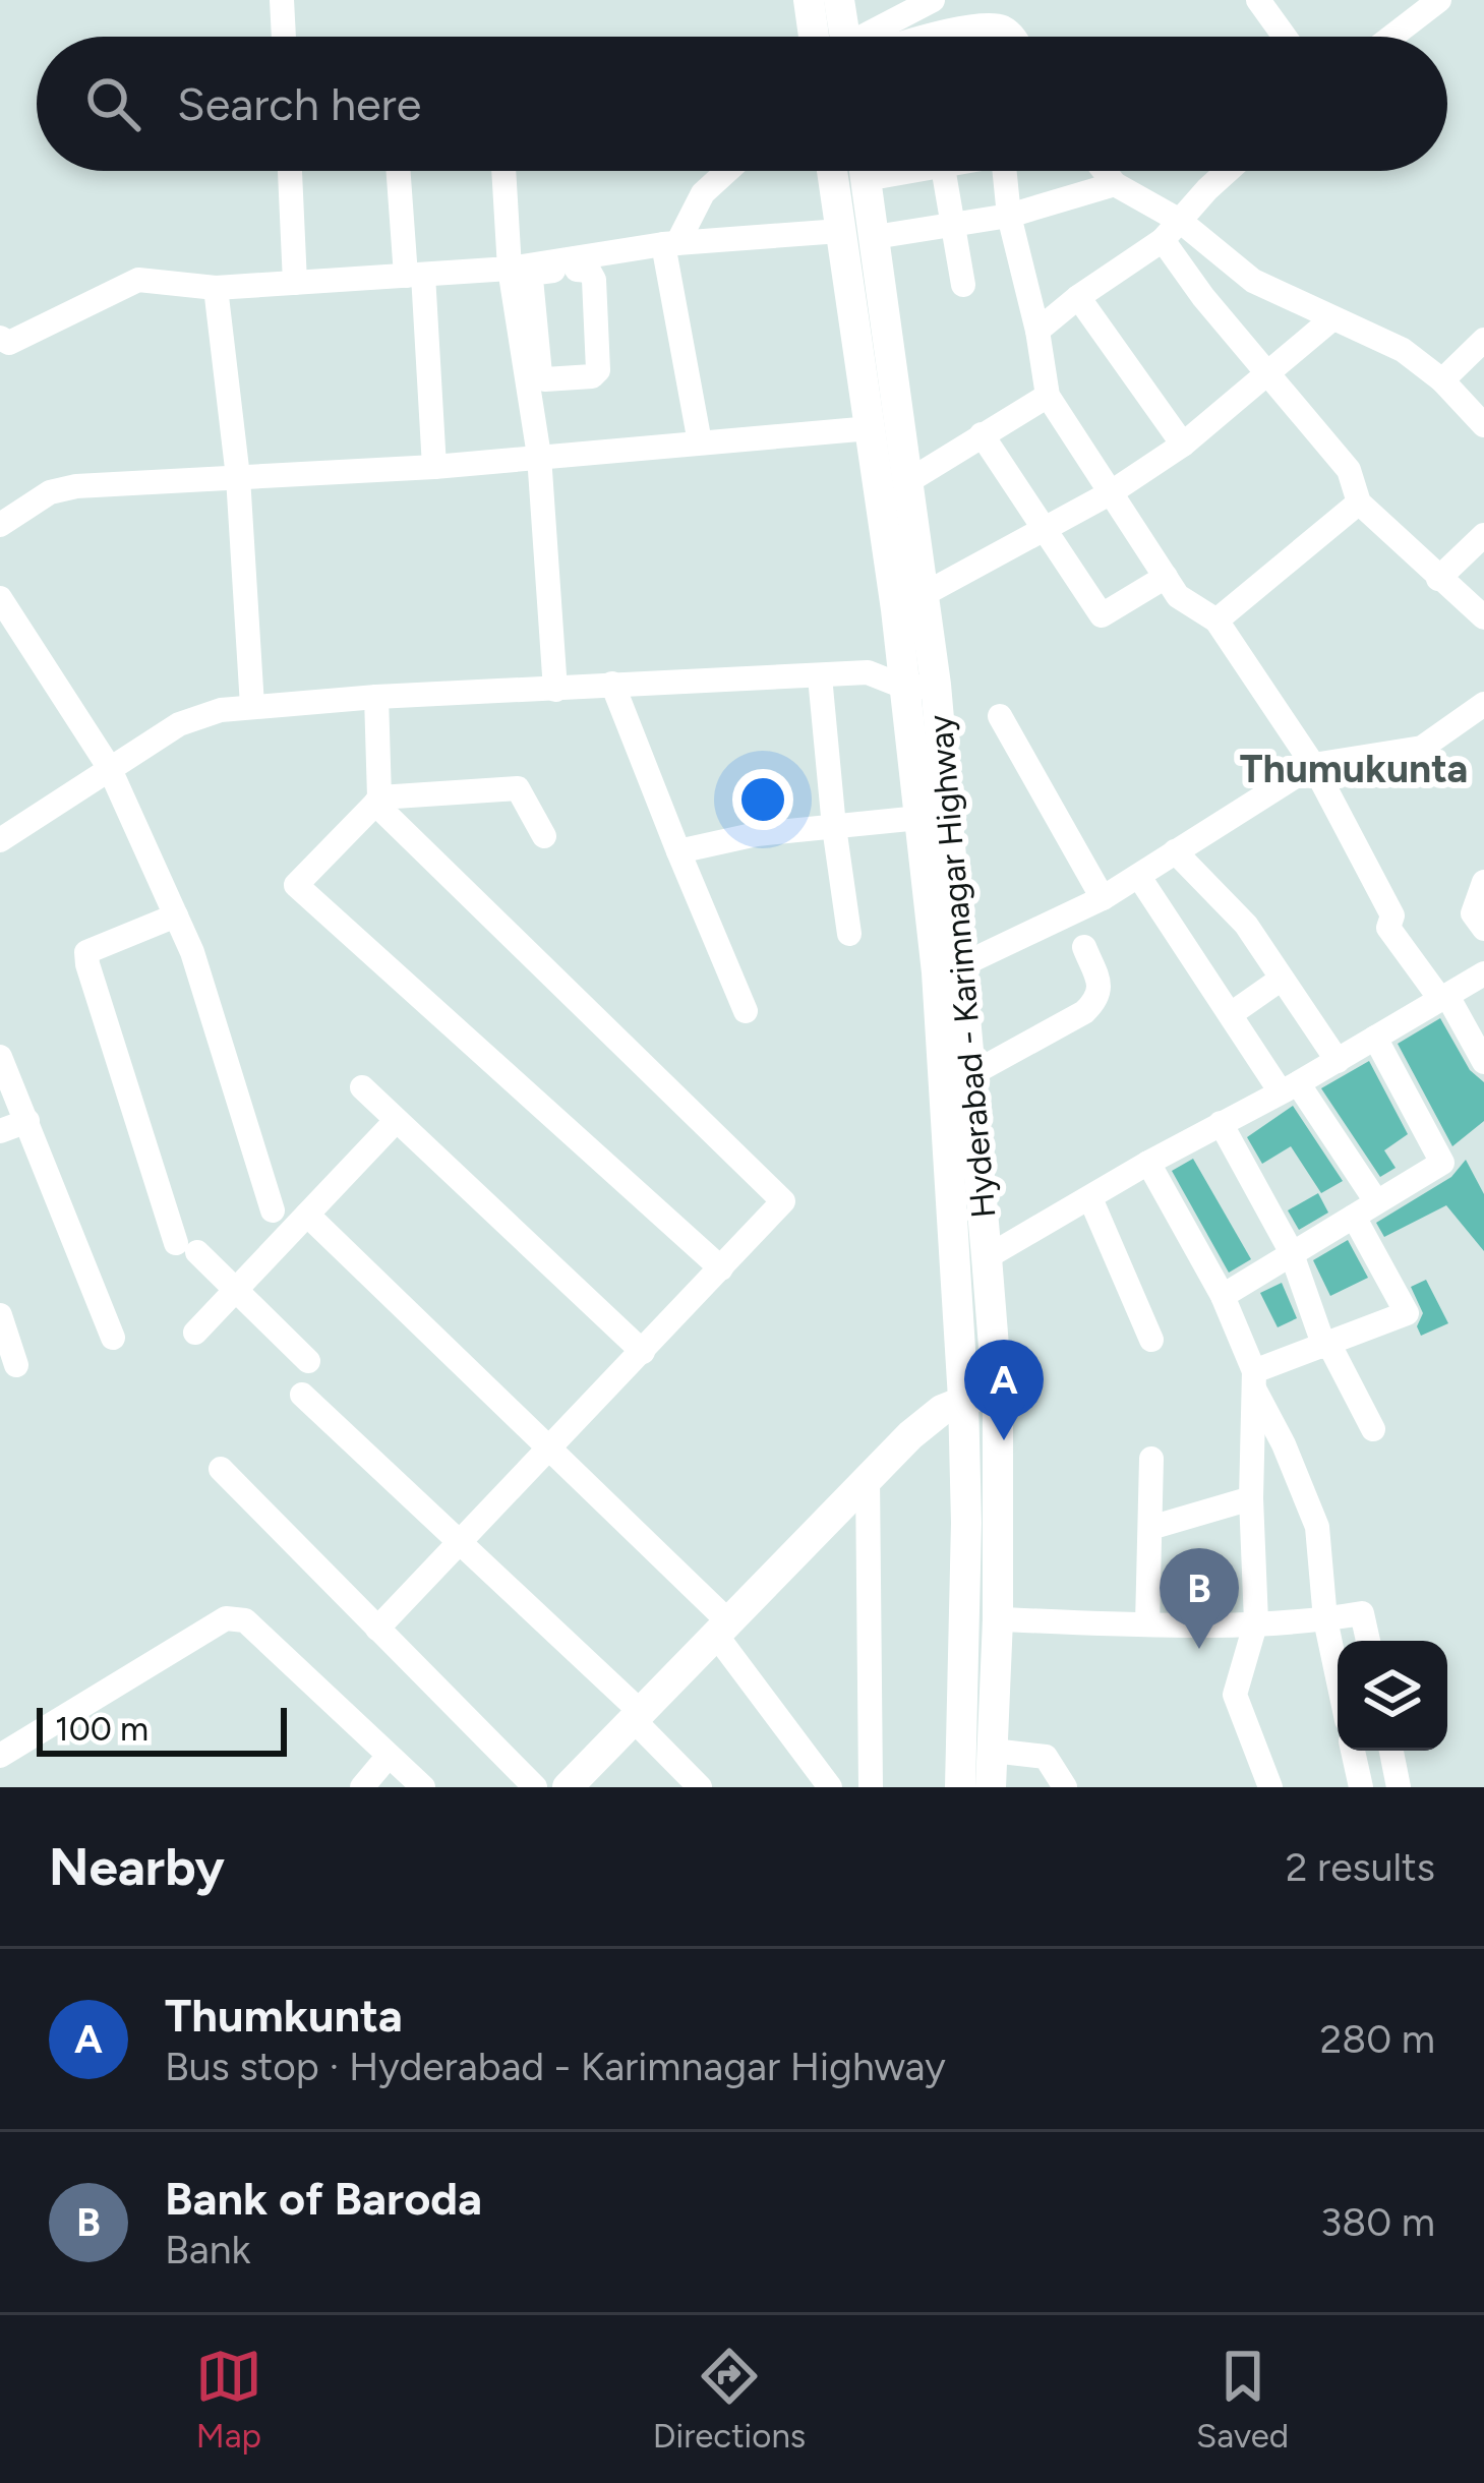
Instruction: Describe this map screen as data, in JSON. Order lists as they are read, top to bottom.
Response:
{
  "streets": {
    "main road": ["Hyderabad - Karimnagar Highway"]
  },
  "districts": ["Thumukunta"],
  "scale_bar": "100 m",
  "page": {
    "search": "Search here",
    "pins": ["A", "B"],
    "scale": "100 m",
    "heading": ["Nearby", "2 results"],
    "list": [
      {
        "mark": "A",
        "name": "Thumkunta",
        "note": "Bus stop · Hyderabad - Karimnagar Highway",
        "value": "280 m"
      },
      {
        "mark": "B",
        "name": "Bank of Baroda",
        "note": "Bank",
        "value": "380 m"
      }
    ],
    "nav": ["Map", "Directions", "Saved"]
  }
}
